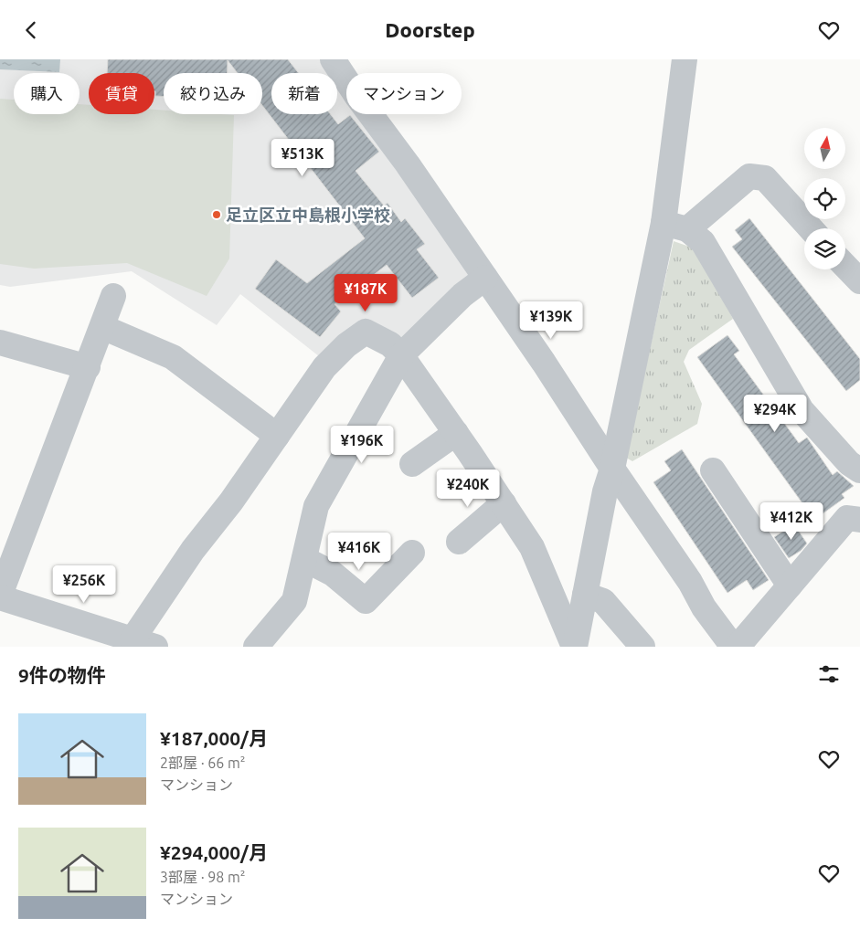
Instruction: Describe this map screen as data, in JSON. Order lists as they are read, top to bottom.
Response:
{
  "places": ["足立区立中島根小学校"],
  "north": "top",
  "page": {
    "header": "Doorstep",
    "chip": [
      "購入",
      "賃貸",
      "絞り込み",
      "新着",
      "マンション"
    ],
    "price": [
      "¥513K",
      "¥187K",
      "¥139K",
      "¥294K",
      "¥196K",
      "¥240K",
      "¥412K",
      "¥416K",
      "¥256K"
    ],
    "heading": "9件の物件",
    "list": [
      {
        "name": "¥187,000/月",
        "note": "2部屋 · 66 m² · マンション"
      },
      {
        "name": "¥294,000/月",
        "note": "3部屋 · 98 m² · マンション"
      }
    ]
  }
}
